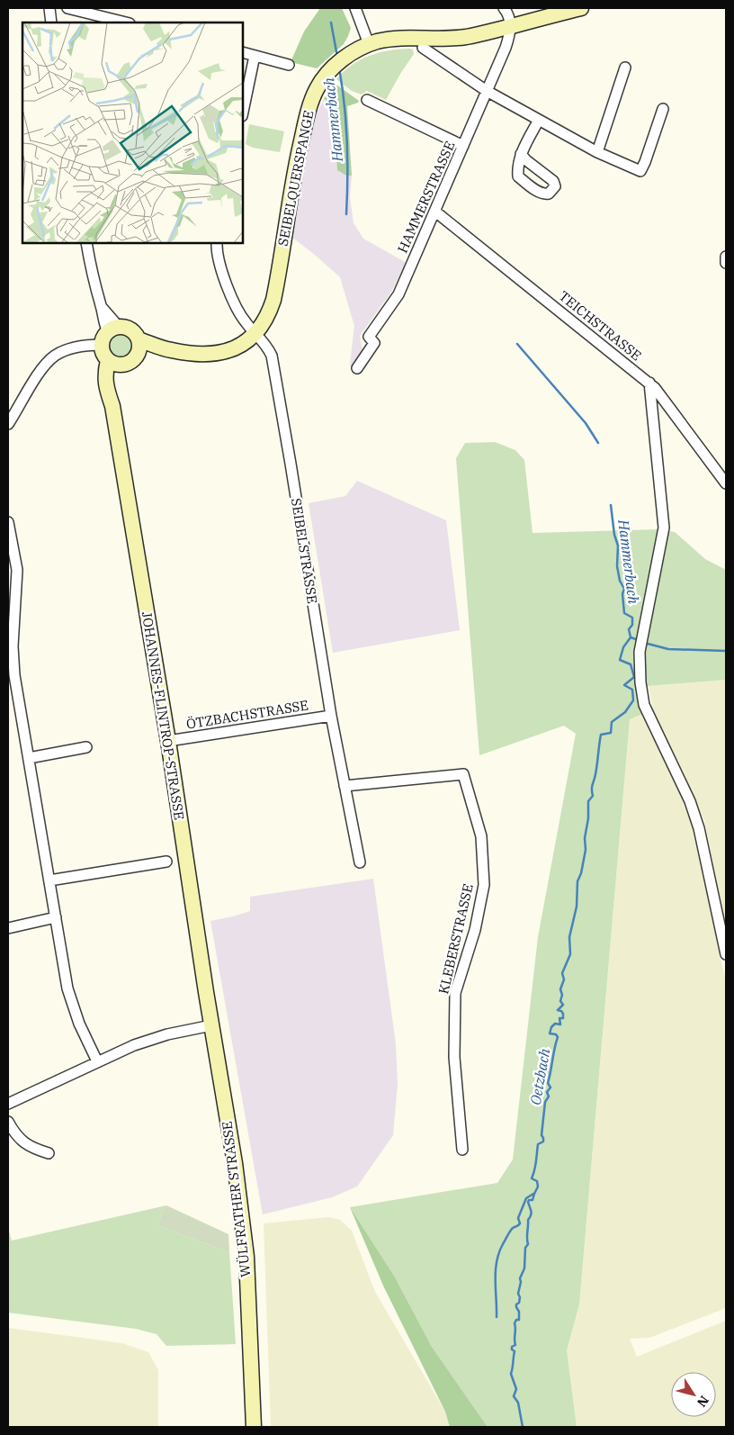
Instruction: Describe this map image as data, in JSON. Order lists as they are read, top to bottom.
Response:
{
  "streets": {
    "main road": ["SEIBELQUERSPANGE", "JOHANNES-FLINTROP-STRASSE", "WÜLFRATHER STRASSE"],
    "street": [
      "HAMMERSTRASSE",
      "TEICHSTRASSE",
      "SEIBELSTRASSE",
      "ÖTZBACHSTRASSE",
      "KLEBERSTRASSE"
    ]
  },
  "crossings": [
    ["SEIBELQUERSPANGE", "HAMMERSTRASSE"],
    ["SEIBELQUERSPANGE", "SEIBELSTRASSE"],
    ["HAMMERSTRASSE", "TEICHSTRASSE"],
    ["SEIBELSTRASSE", "ÖTZBACHSTRASSE"],
    ["SEIBELSTRASSE", "KLEBERSTRASSE"],
    ["ÖTZBACHSTRASSE", "JOHANNES-FLINTROP-STRASSE"],
    ["JOHANNES-FLINTROP-STRASSE", "WÜLFRATHER STRASSE"]
  ],
  "water": ["Hammerbach", "Oetzbach"],
  "north": "bottom right"
}
